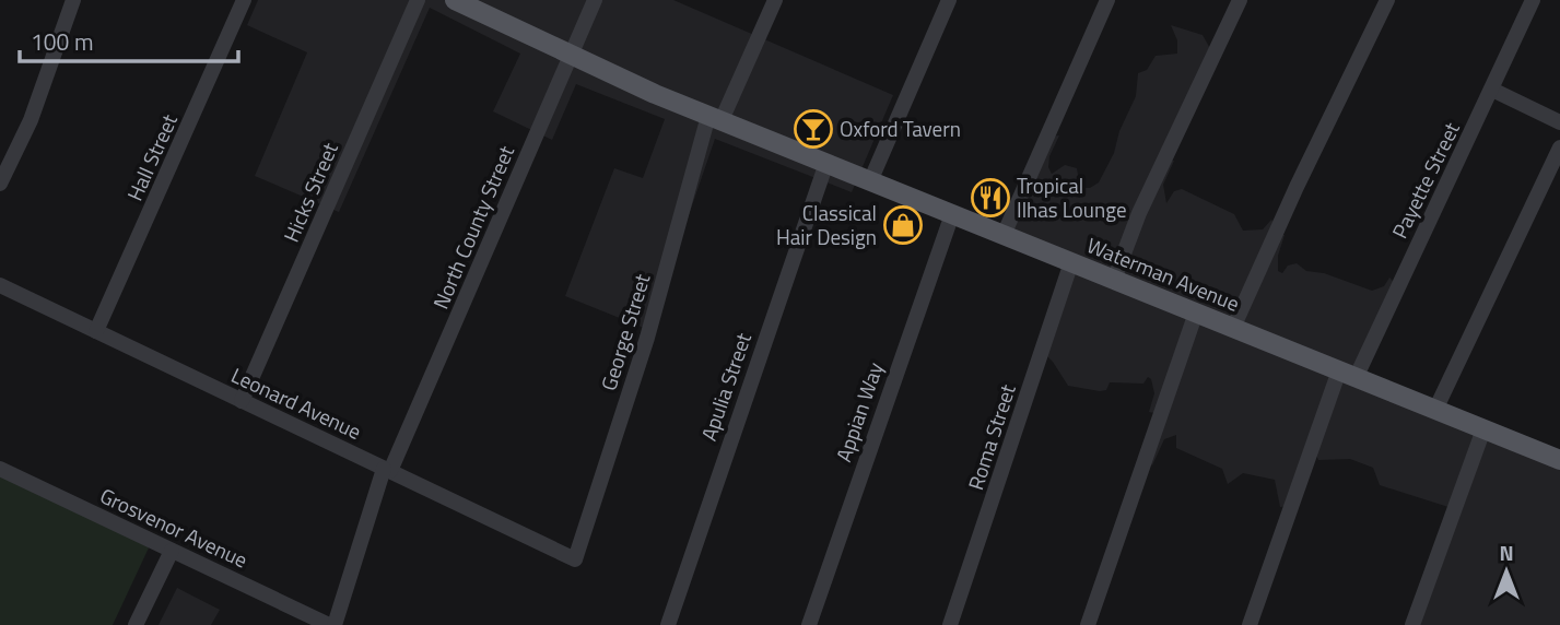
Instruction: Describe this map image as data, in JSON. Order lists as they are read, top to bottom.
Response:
{
  "streets": {
    "main road": ["Waterman Avenue"],
    "street": [
      "Hall Street",
      "Payette Street",
      "Hicks Street",
      "North County Street",
      "George Street",
      "Apulia Street",
      "Leonard Avenue",
      "Appian Way",
      "Roma Street",
      "Grosvenor Avenue"
    ]
  },
  "crossings": [
    ["Hall Street", "Leonard Avenue"],
    ["Payette Street", "Waterman Avenue"],
    ["Hicks Street", "Leonard Avenue"],
    ["North County Street", "Waterman Avenue"],
    ["North County Street", "Leonard Avenue"],
    ["Waterman Avenue", "George Street"],
    ["Waterman Avenue", "Apulia Street"],
    ["Waterman Avenue", "Appian Way"],
    ["Waterman Avenue", "Roma Street"],
    ["George Street", "Leonard Avenue"]
  ],
  "places": {
    "bar": ["Oxford Tavern"],
    "restaurant": ["Tropical Ilhas Lounge"],
    "shop": ["Classical Hair Design"]
  },
  "scale_bar": "100 m",
  "north": "top"
}
